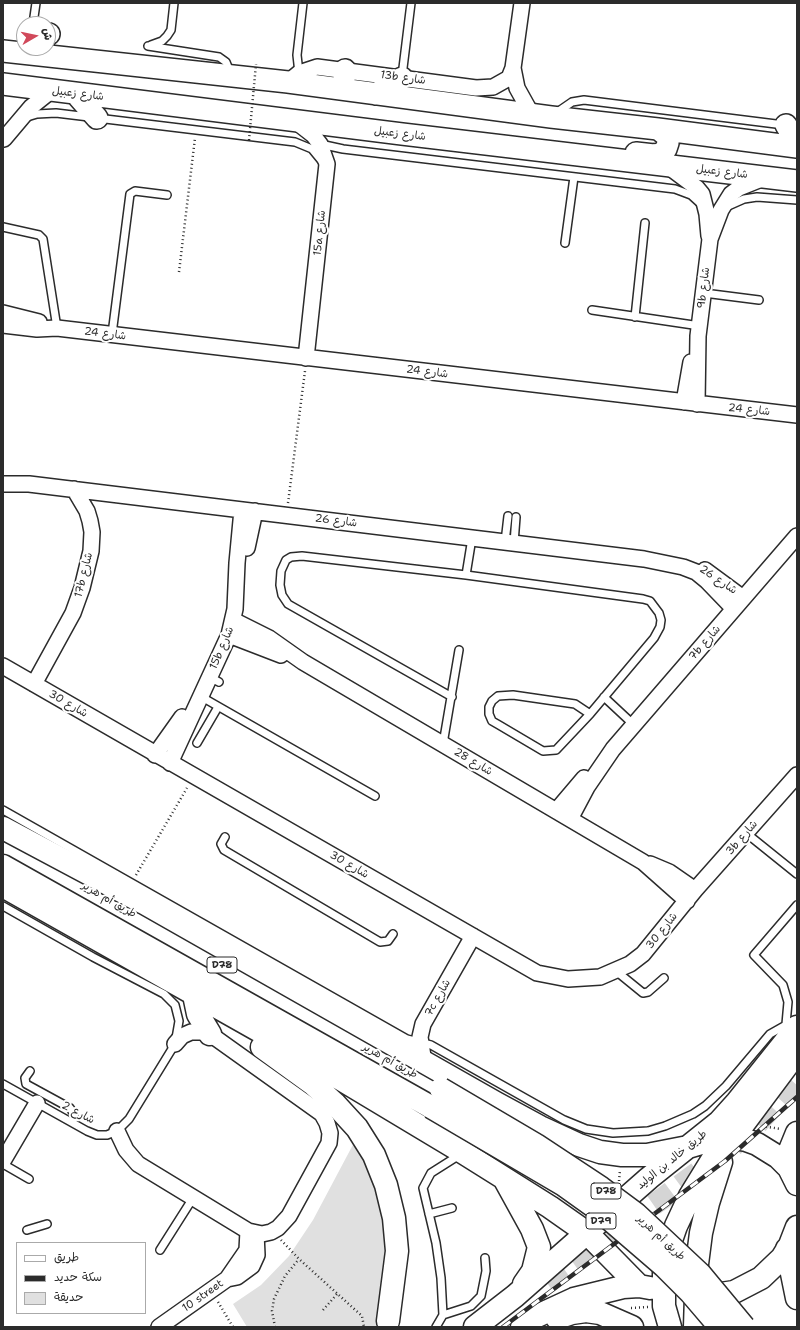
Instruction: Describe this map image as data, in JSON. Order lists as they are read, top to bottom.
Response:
{
  "streets": {
    "main road": [
      "شارع زعبيل",
      "طريق أم هرير",
      "D78",
      "طريق خالد بن الوليد",
      "D79"
    ],
    "street": [
      "13b شارع",
      "15a شارع",
      "9b شارع",
      "شارع 24",
      "شارع 26",
      "17b شارع",
      "7b شارع",
      "15b شارع",
      "شارع 30",
      "شارع 28",
      "3b شارع",
      "7c شارع",
      "10 street"
    ],
    "lane": ["شارع 2"]
  },
  "crossings": [
    ["شارع زعبيل", "15a شارع"],
    ["شارع زعبيل", "9b شارع"],
    ["15a شارع", "شارع 24"],
    ["9b شارع", "شارع 24"],
    ["شارع 26", "17b شارع"],
    ["شارع 26", "7b شارع"],
    ["شارع 26", "15b شارع"],
    ["17b شارع", "شارع 30"],
    ["7b شارع", "شارع 28"],
    ["15b شارع", "شارع 30"],
    ["15b شارع", "شارع 28"],
    ["شارع 30", "شارع 28"],
    ["شارع 30", "3b شارع"],
    ["شارع 30", "7c شارع"],
    ["شارع 28", "3b شارع"],
    ["طريق خالد بن الوليد", "D79"]
  ],
  "legend": ["طريق", "سكة حديد", "حديقة"],
  "north": "right"
}
